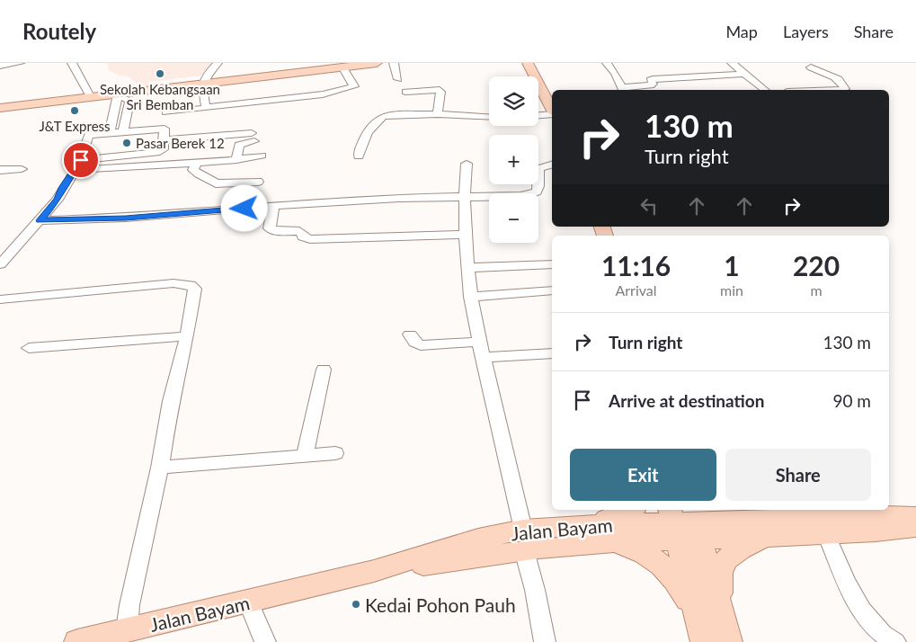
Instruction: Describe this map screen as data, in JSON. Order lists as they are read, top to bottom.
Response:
{
  "streets": {
    "main road": ["Jalan Bayam"]
  },
  "places": [
    "Sekolah Kebangsaan Sri Bemban",
    "J&T Express",
    "Pasar Berek 12",
    "Kedai Pohon Pauh"
  ],
  "page": {
    "header": "Routely",
    "nav": ["Map", "Layers", "Share"],
    "map_buttons": ["+", "−"],
    "turn": ["130 m", "Turn right"],
    "eta": [
      "11:16",
      "Arrival",
      "1",
      "min",
      "220",
      "m"
    ],
    "list": [
      {
        "name": "Turn right",
        "value": "130 m"
      },
      {
        "name": "Arrive at destination",
        "value": "90 m"
      }
    ],
    "buttons": ["Exit", "Share"]
  }
}
